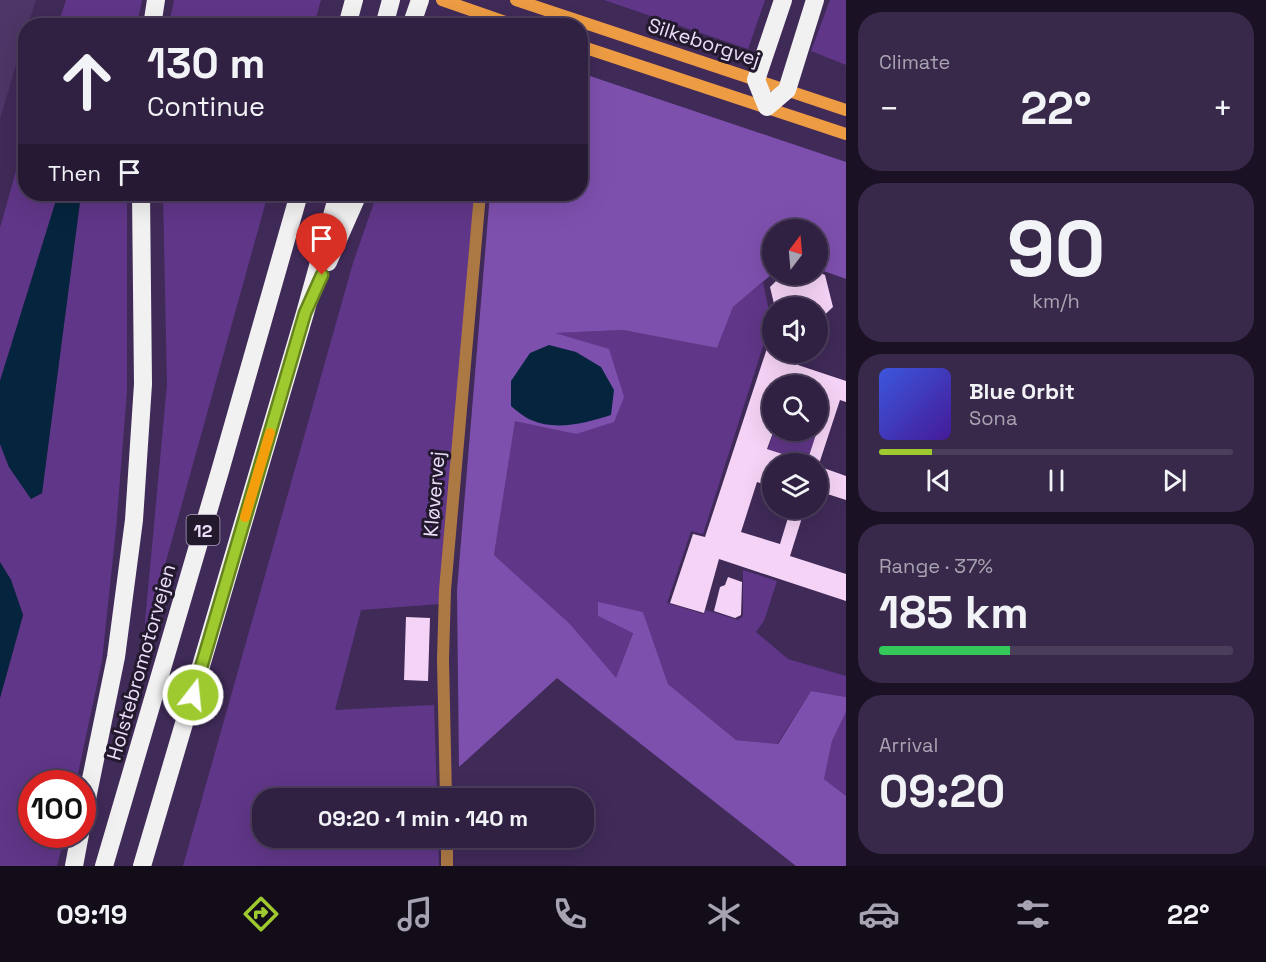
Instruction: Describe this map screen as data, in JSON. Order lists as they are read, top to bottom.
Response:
{
  "streets": {
    "highway": ["12", "Holstebromotorvejen"],
    "main road": ["Silkeborgvej"],
    "street": ["Kløvervej"]
  },
  "north": "top",
  "page": {
    "tile": [
      "Climate",
      ["90", "km/h"],
      ["Range · 37%", "185 km"],
      ["Arrival", "09:20"]
    ],
    "turn": ["130 m", "Continue"],
    "heat": ["−", "22°", "+"],
    "then": "Then",
    "song": ["Blue Orbit", "Sona"],
    "limit": "100",
    "trip": "09:20 · 1 min · 140 m",
    "tabs": ["09:19", "22°"]
  }
}
